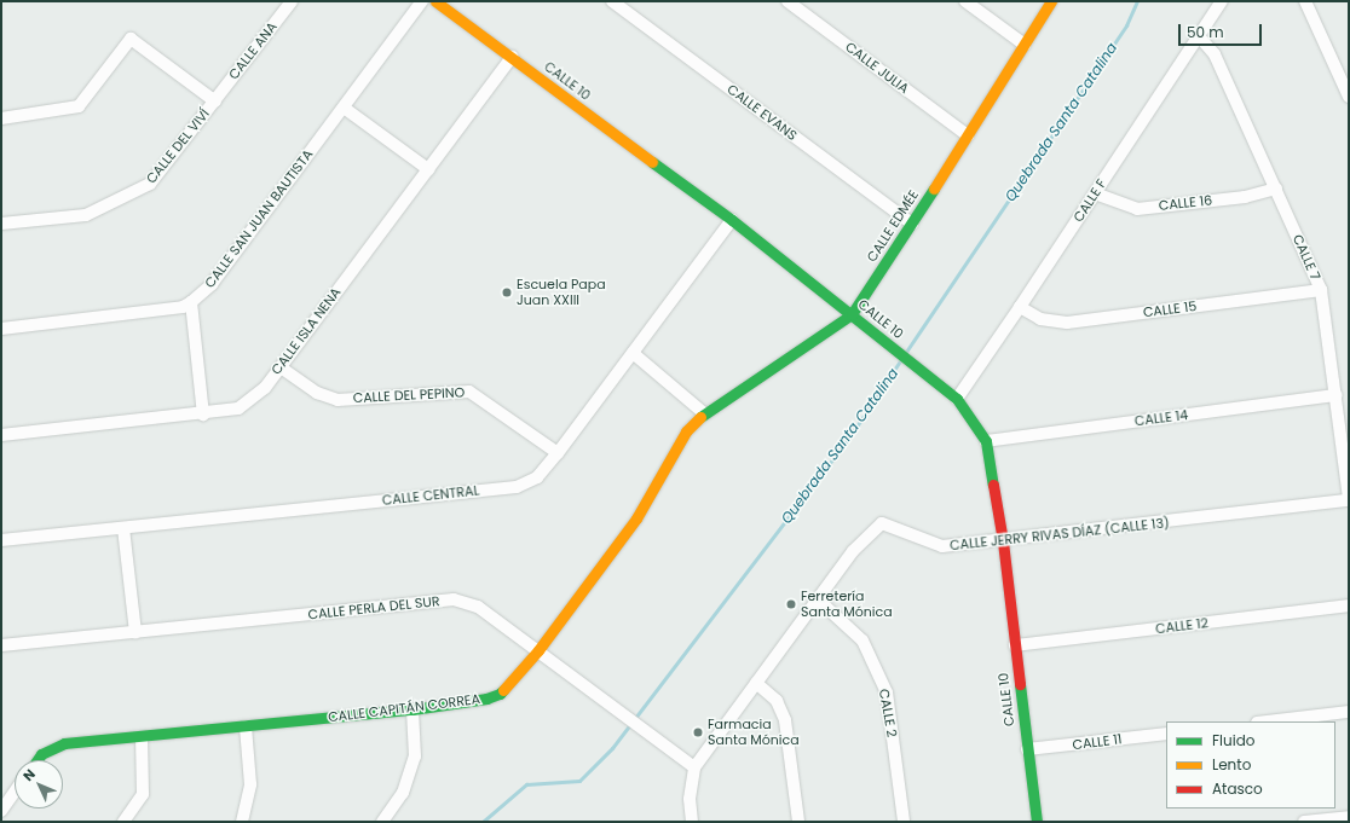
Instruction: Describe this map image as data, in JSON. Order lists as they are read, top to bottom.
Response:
{
  "streets": {
    "street": [
      "CALLE ANA",
      "CALLE JULIA",
      "CALLE 10",
      "CALLE EVANS",
      "CALLE DEL VIVÍ",
      "CALLE F",
      "CALLE 16",
      "CALLE SAN JUAN BAUTISTA",
      "CALLE EDMÉE",
      "CALLE 7",
      "CALLE 15",
      "CALLE ISLA NENA",
      "CALLE DEL PEPINO",
      "CALLE 14",
      "CALLE CENTRAL",
      "CALLE JERRY RIVAS DÍAZ (CALLE 13)",
      "CALLE PERLA DEL SUR",
      "CALLE 12",
      "CALLE CAPITÁN CORREA",
      "CALLE 2",
      "CALLE 11"
    ]
  },
  "crossings": [
    ["CALLE ANA", "CALLE DEL VIVÍ"],
    ["CALLE JULIA", "CALLE EDMÉE"],
    ["CALLE 10", "CALLE F"],
    ["CALLE 10", "CALLE EDMÉE"],
    ["CALLE 10", "CALLE ISLA NENA"],
    ["CALLE 10", "CALLE 14"],
    ["CALLE 10", "CALLE CENTRAL"],
    ["CALLE 10", "CALLE JERRY RIVAS DÍAZ (CALLE 13)"],
    ["CALLE 10", "CALLE 12"],
    ["CALLE 10", "CALLE 11"],
    ["CALLE EVANS", "CALLE EDMÉE"],
    ["CALLE F", "CALLE 16"],
    ["CALLE F", "CALLE 7"],
    ["CALLE F", "CALLE 15"],
    ["CALLE 16", "CALLE 7"],
    ["CALLE EDMÉE", "CALLE CAPITÁN CORREA"],
    ["CALLE 7", "CALLE 15"],
    ["CALLE 7", "CALLE 14"],
    ["CALLE 7", "CALLE JERRY RIVAS DÍAZ (CALLE 13)"],
    ["CALLE ISLA NENA", "CALLE DEL PEPINO"],
    ["CALLE DEL PEPINO", "CALLE CENTRAL"],
    ["CALLE JERRY RIVAS DÍAZ (CALLE 13)", "CALLE PERLA DEL SUR"],
    ["CALLE JERRY RIVAS DÍAZ (CALLE 13)", "CALLE 2"],
    ["CALLE PERLA DEL SUR", "CALLE CAPITÁN CORREA"]
  ],
  "water": ["Quebrada Santa Catalina"],
  "places": ["Escuela Papa Juan XXIII", "Ferretería Santa Mónica", "Farmacia Santa Mónica"],
  "legend": ["Fluido", "Lento", "Atasco"],
  "scale_bar": "50 m",
  "north": "top left"
}
